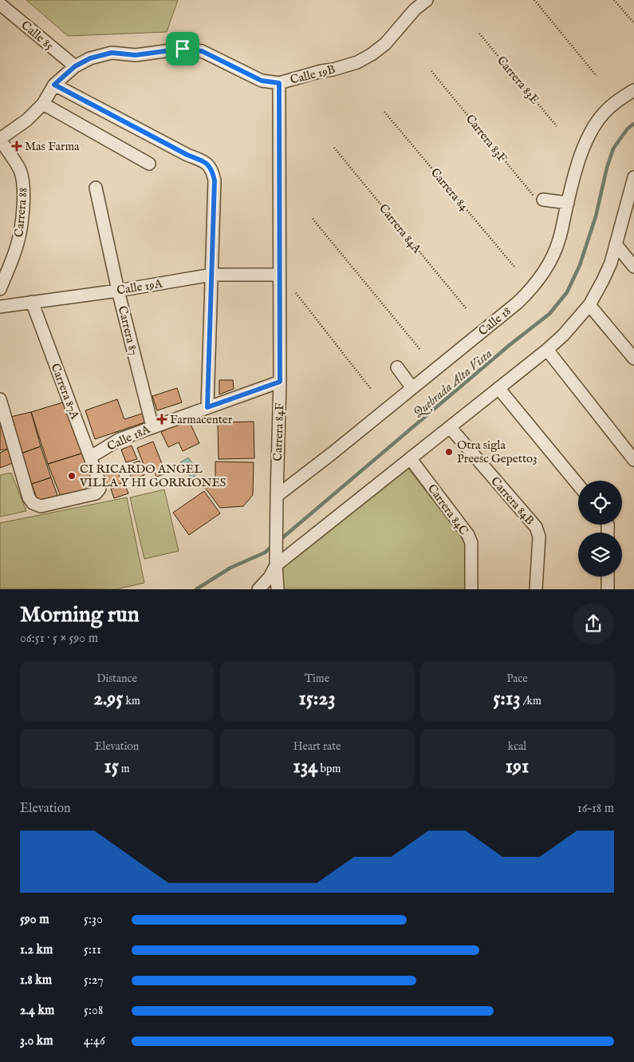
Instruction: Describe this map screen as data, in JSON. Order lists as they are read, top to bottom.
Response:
{
  "streets": {
    "street": [
      "Calle 85",
      "Calle 19B",
      "Carrera 88",
      "Calle 19A",
      "Calle 18",
      "Carrera 87",
      "Carrera 87A",
      "Carrera 84F",
      "Calle 18A",
      "Carrera 84B",
      "Carrera 84C"
    ],
    "path": [
      "Carrera 83E",
      "Carrera 83F",
      "Carrera 84",
      "Carrera 84A"
    ]
  },
  "crossings": [
    ["Calle 85", "Calle 19B"],
    ["Calle 19B", "Carrera 88"],
    ["Calle 19B", "Carrera 84F"],
    ["Calle 19A", "Carrera 87"],
    ["Calle 19A", "Carrera 87A"],
    ["Calle 19A", "Carrera 84F"],
    ["Calle 18", "Carrera 84F"],
    ["Carrera 87", "Calle 18A"],
    ["Carrera 87A", "Calle 18A"],
    ["Carrera 84F", "Calle 18A"]
  ],
  "water": ["Quebrada Alta Vista"],
  "places": {
    "health": ["Mas Farma", "Farmacenter"],
    "other": ["Otra sigla Preesc Gepetto3", "CI RICARDO ANGEL VILLA Y HI GORRIONES"]
  },
  "page": {
    "heading": ["Morning run", "06:51 · 5 × 590 m"],
    "stats": [
      ["Distance", "2.95 km"],
      ["Time", "15:23"],
      ["Pace", "5:13 /km"],
      ["Elevation", "15 m"],
      ["Heart rate", "134 bpm"],
      ["kcal", "191"]
    ],
    "chart": ["Elevation", "16–18 m"],
    "list": [
      {
        "name": "590 m",
        "note": "5:30"
      },
      {
        "name": "1.2 km",
        "note": "5:11"
      },
      {
        "name": "1.8 km",
        "note": "5:27"
      },
      {
        "name": "2.4 km",
        "note": "5:08"
      },
      {
        "name": "3.0 km",
        "note": "4:46"
      }
    ]
  }
}
